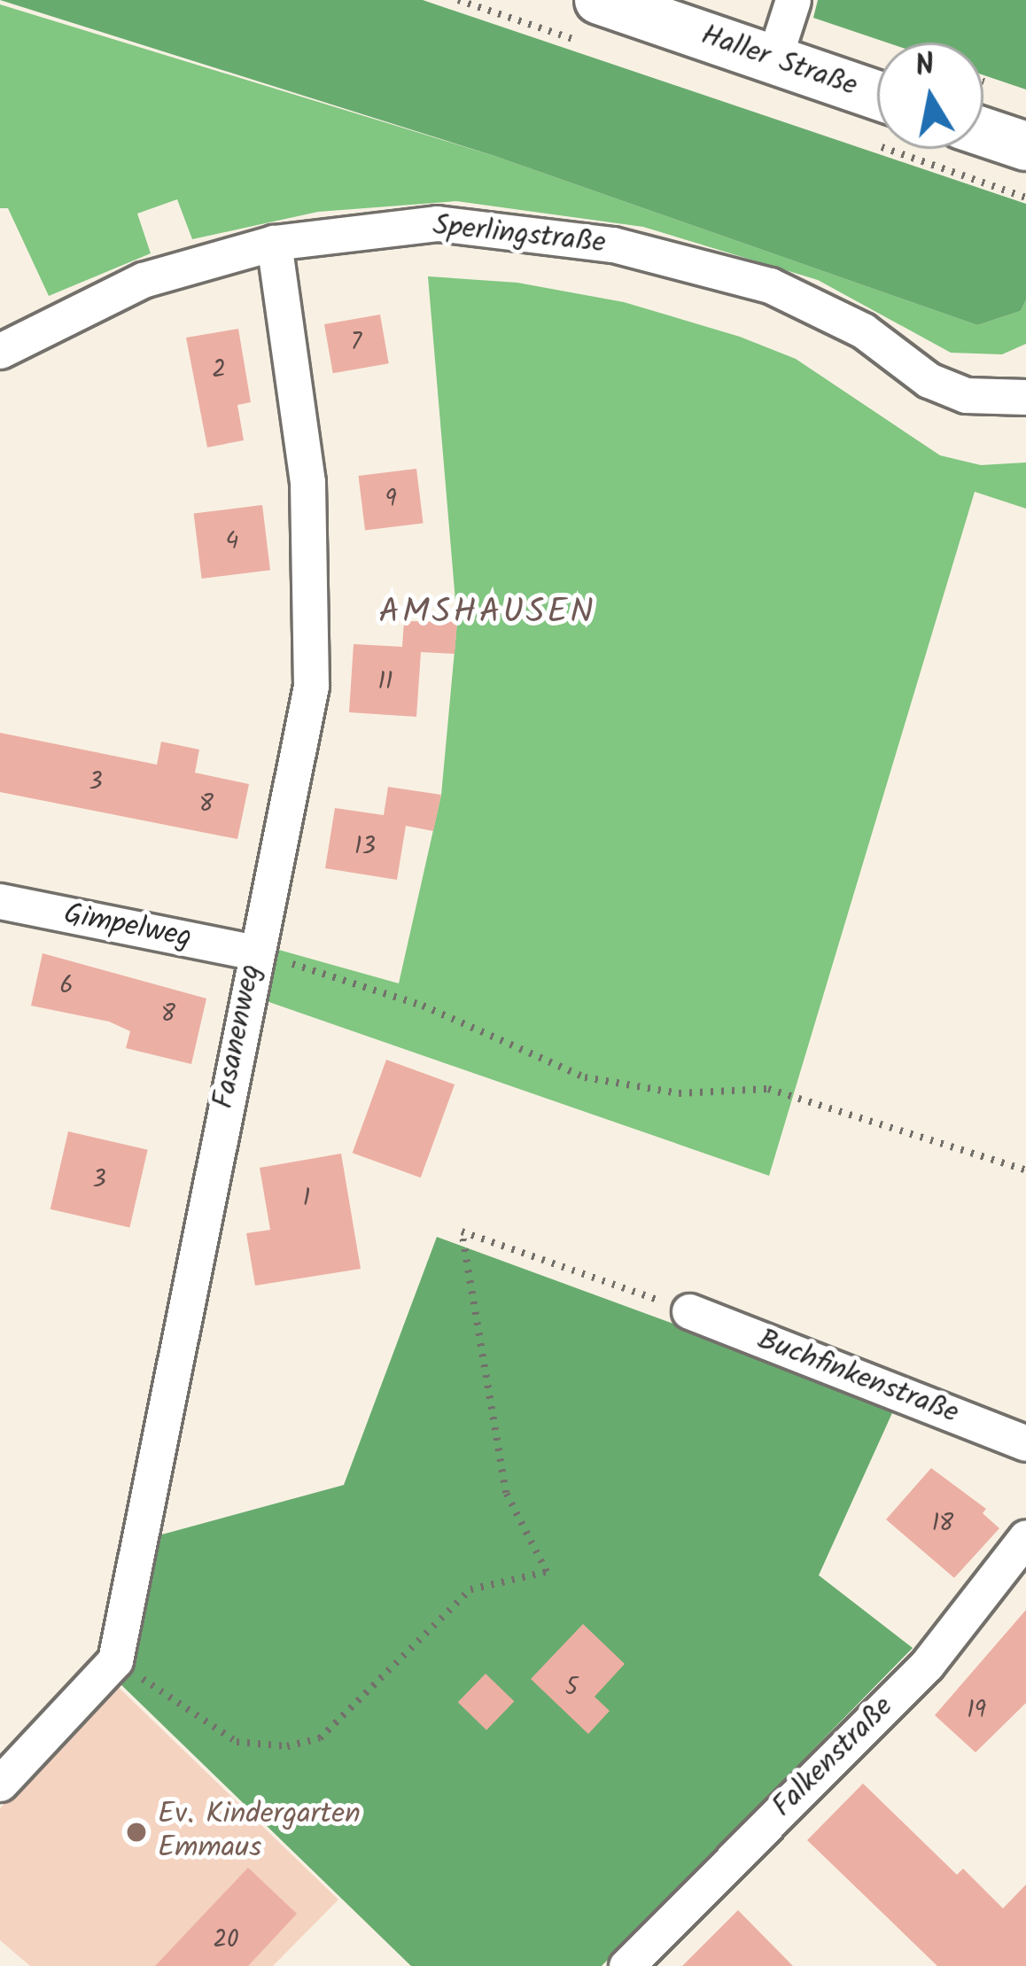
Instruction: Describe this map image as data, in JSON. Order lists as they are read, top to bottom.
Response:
{
  "streets": {
    "main road": ["Haller Straße"],
    "street": [
      "Sperlingstraße",
      "Gimpelweg",
      "Fasanenweg",
      "Buchfinkenstraße",
      "Falkenstraße"
    ]
  },
  "crossings": [
    ["Sperlingstraße", "Fasanenweg"],
    ["Gimpelweg", "Fasanenweg"]
  ],
  "districts": ["AMSHAUSEN"],
  "places": ["Ev. Kindergarten Emmaus"],
  "house_numbers": [
    "7",
    "2",
    "9",
    "4",
    "11",
    "3",
    "8",
    "13",
    "6",
    "8",
    "3",
    "1",
    "18",
    "5",
    "19",
    "20"
  ],
  "north": "top"
}
